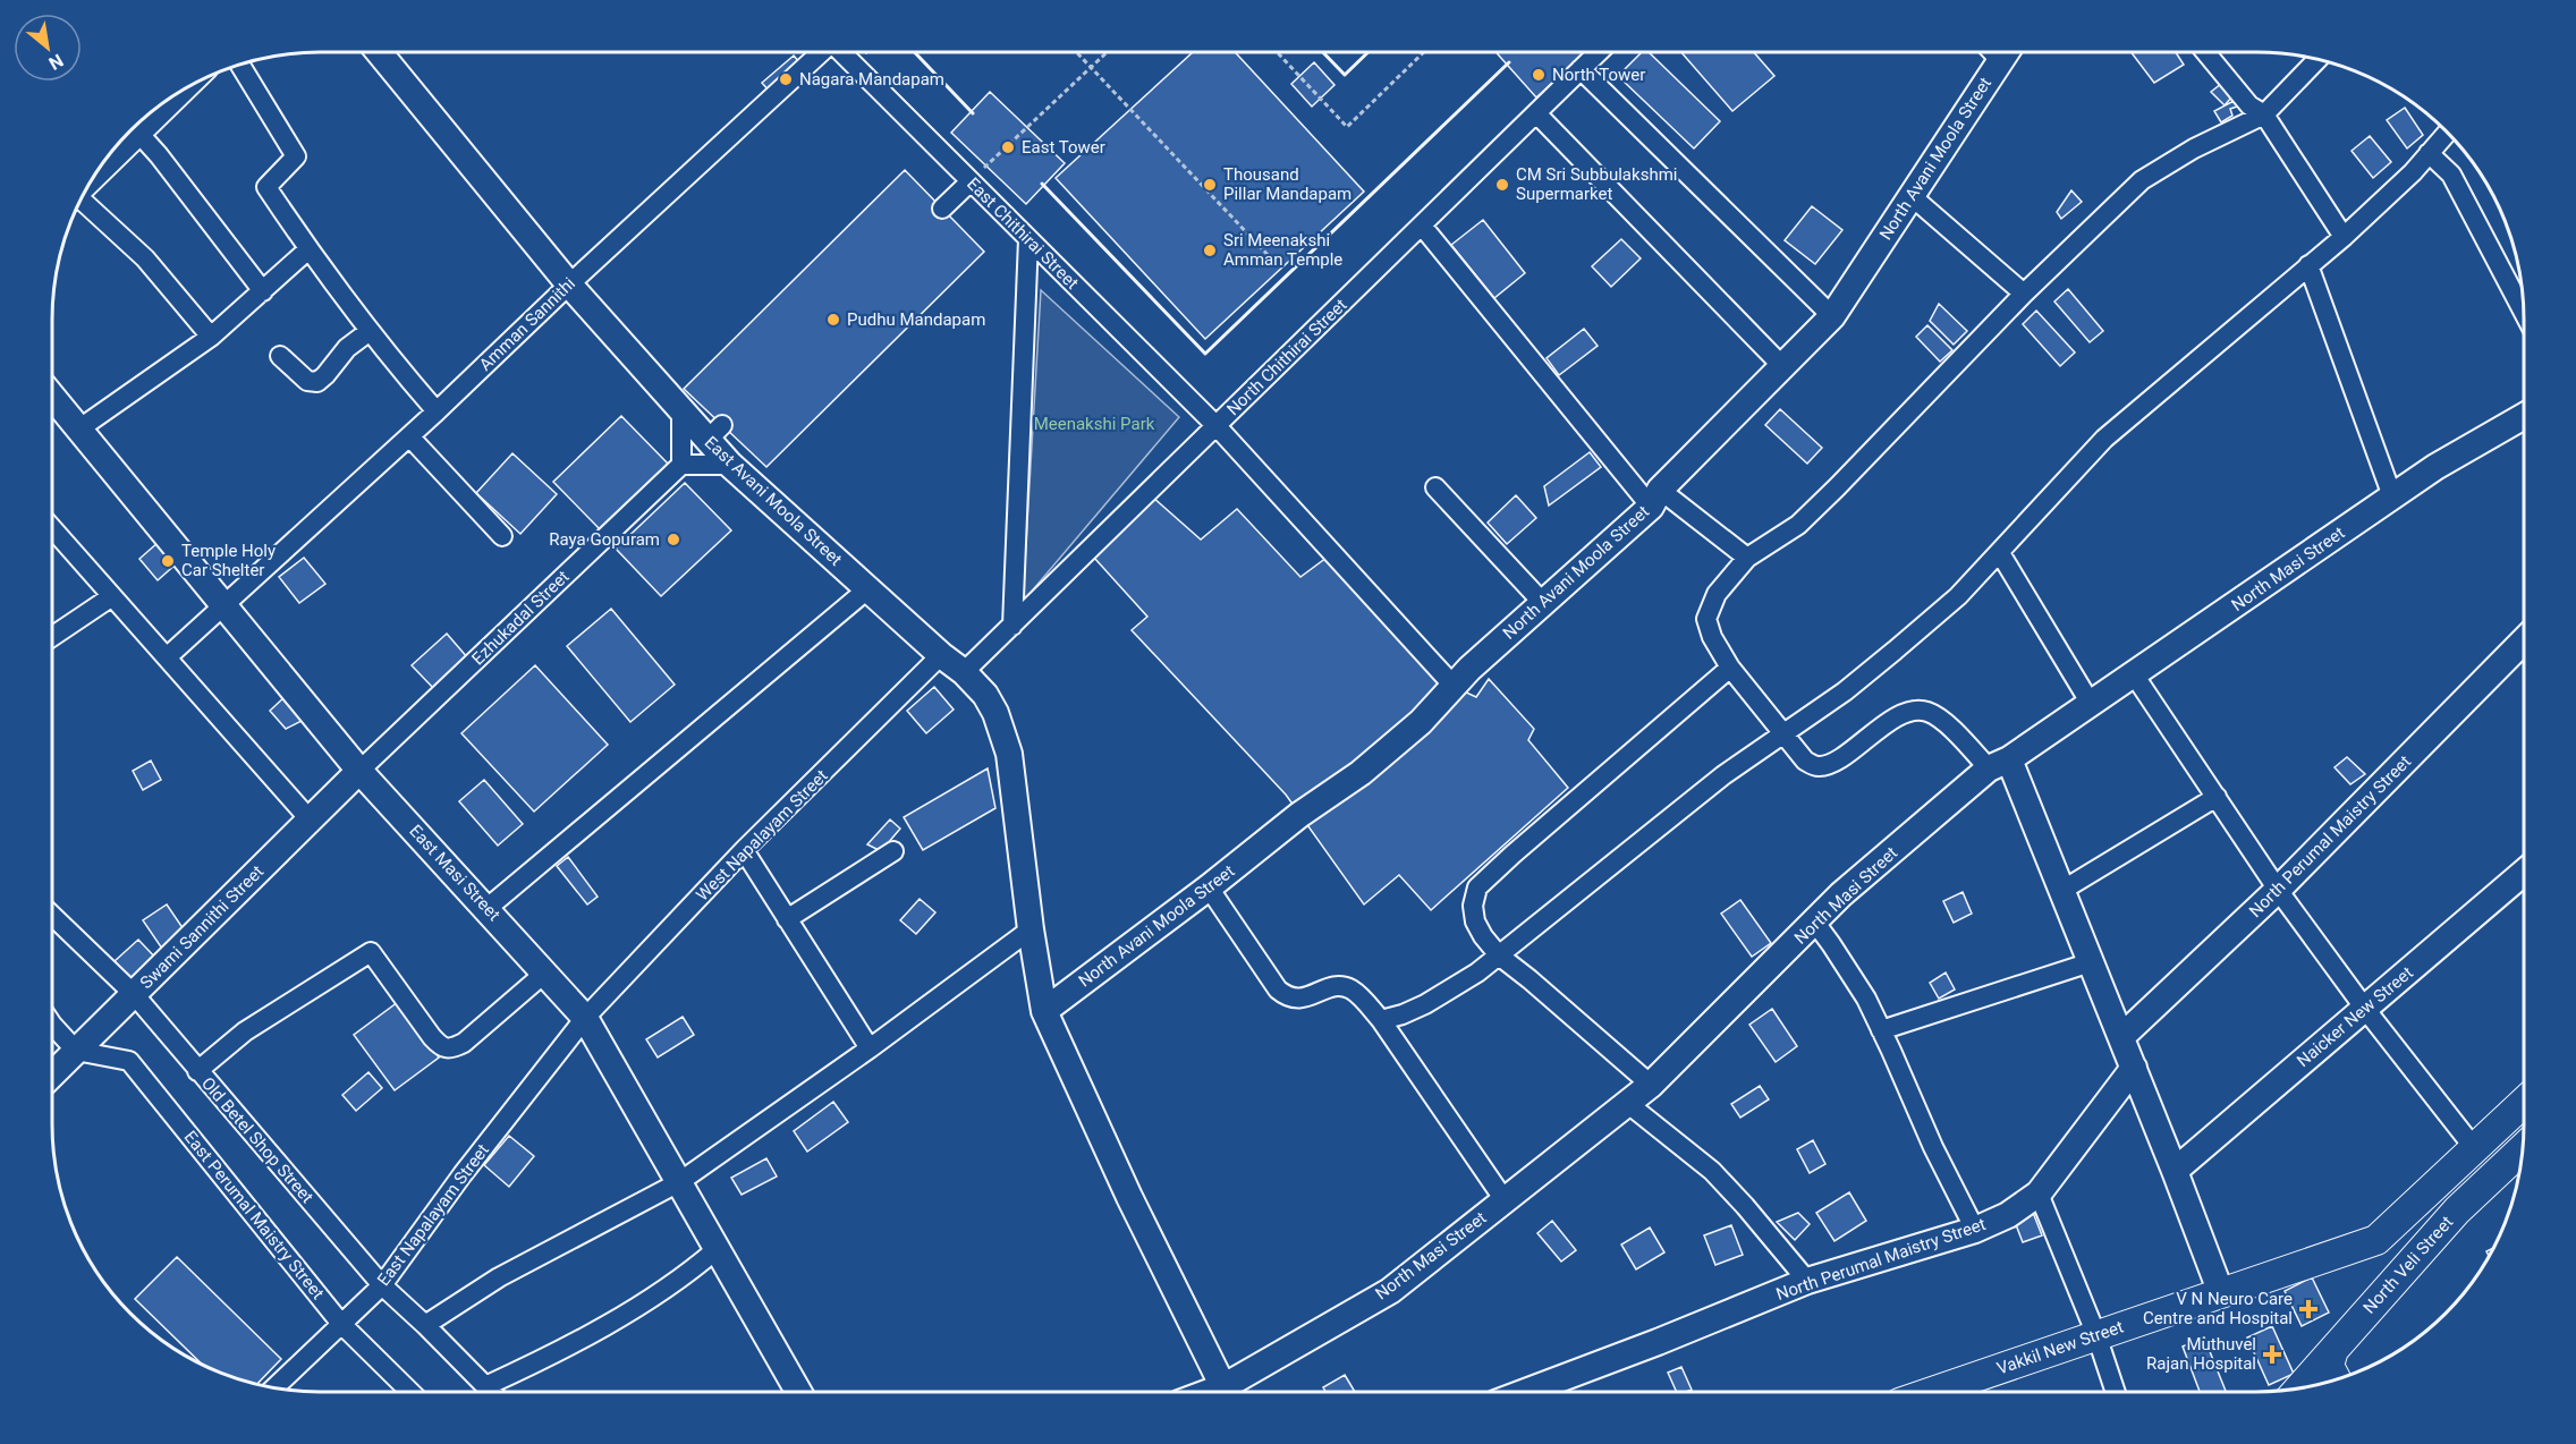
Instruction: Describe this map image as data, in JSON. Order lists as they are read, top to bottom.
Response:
{
  "streets": {
    "main road": [
      "North Avani Moola Street",
      "East Avani Moola Street",
      "North Masi Street",
      "North Perumal Maistry Street",
      "East Masi Street",
      "Swami Sannithi Street",
      "Naicker New Street",
      "North Veli Street",
      "Vakkil New Street"
    ],
    "street": [
      "East Chithirai Street",
      "Amman Sannithi",
      "North Chithirai Street",
      "Ezhukadal Street",
      "West Napalayam Street",
      "Old Betel Shop Street",
      "East Perumal Maistry Street",
      "East Napalayam Street"
    ]
  },
  "crossings": [
    ["North Avani Moola Street", "East Chithirai Street"],
    ["North Avani Moola Street", "East Avani Moola Street"],
    ["East Chithirai Street", "North Chithirai Street"],
    ["Amman Sannithi", "East Avani Moola Street"],
    ["Amman Sannithi", "East Masi Street"],
    ["North Chithirai Street", "East Avani Moola Street"],
    ["East Avani Moola Street", "West Napalayam Street"],
    ["Ezhukadal Street", "East Masi Street"],
    ["Ezhukadal Street", "Swami Sannithi Street"],
    ["West Napalayam Street", "East Masi Street"],
    ["West Napalayam Street", "East Napalayam Street"],
    ["East Masi Street", "Swami Sannithi Street"],
    ["East Masi Street", "East Napalayam Street"],
    ["Swami Sannithi Street", "Old Betel Shop Street"],
    ["Swami Sannithi Street", "East Perumal Maistry Street"],
    ["Old Betel Shop Street", "East Napalayam Street"],
    ["East Perumal Maistry Street", "East Napalayam Street"],
    ["North Veli Street", "Vakkil New Street"]
  ],
  "parks": ["Meenakshi Park"],
  "places": {
    "other": [
      "North Tower",
      "Nagara Mandapam",
      "East Tower",
      "Thousand Pillar Mandapam",
      "CM Sri Subbulakshmi Supermarket",
      "Sri Meenakshi Amman Temple",
      "Pudhu Mandapam",
      "Raya Gopuram",
      "Temple Holy Car Shelter"
    ],
    "health": ["V N Neuro Care Centre and Hospital", "Muthuvel Rajan Hospital"]
  },
  "north": "bottom right"
}
